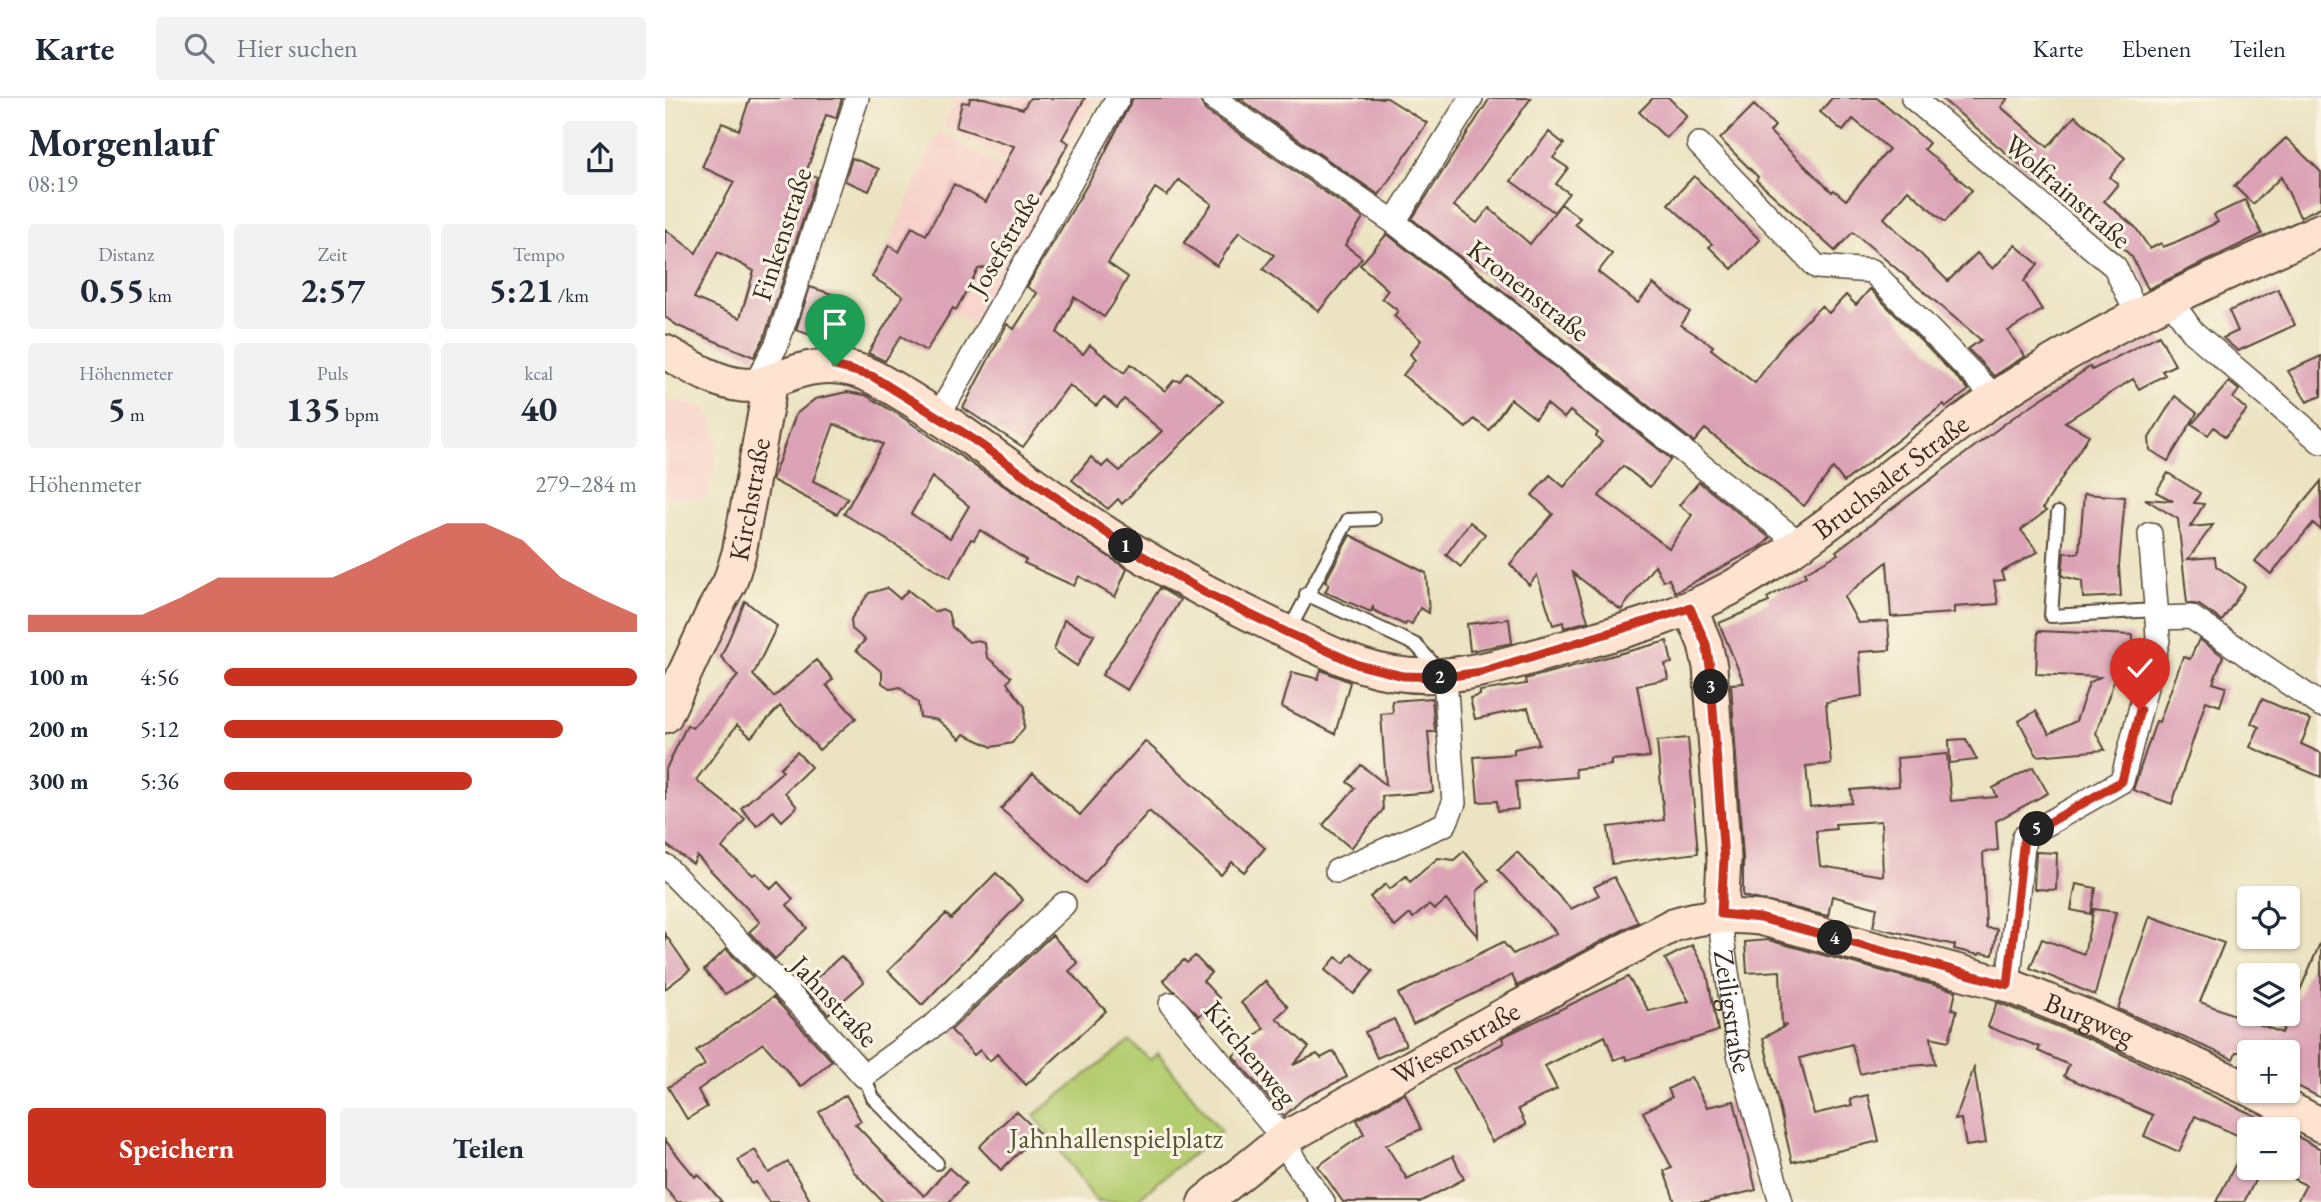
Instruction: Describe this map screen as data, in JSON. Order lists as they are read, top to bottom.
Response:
{
  "streets": {
    "street": [
      "Wolfrainstraße",
      "Finkenstraße",
      "Josefstraße",
      "Kronenstraße",
      "Bruchsaler Straße",
      "Kirchstraße",
      "Jahnstraße",
      "Zeiligstraße",
      "Burgweg",
      "Wiesenstraße",
      "Kirchenweg"
    ]
  },
  "crossings": [
    ["Wolfrainstraße", "Bruchsaler Straße"],
    ["Finkenstraße", "Bruchsaler Straße"],
    ["Finkenstraße", "Kirchstraße"],
    ["Josefstraße", "Bruchsaler Straße"],
    ["Kronenstraße", "Bruchsaler Straße"],
    ["Bruchsaler Straße", "Kirchstraße"],
    ["Bruchsaler Straße", "Zeiligstraße"],
    ["Zeiligstraße", "Burgweg"],
    ["Zeiligstraße", "Wiesenstraße"],
    ["Burgweg", "Wiesenstraße"],
    ["Wiesenstraße", "Kirchenweg"]
  ],
  "parks": ["Jahnhallenspielplatz"],
  "page": {
    "header": "Karte",
    "search": "Hier suchen",
    "nav": ["Karte", "Ebenen", "Teilen"],
    "heading": ["Morgenlauf", "08:19"],
    "stats": [
      ["Distanz", "0.55 km"],
      ["Zeit", "2:57"],
      ["Tempo", "5:21 /km"],
      ["Höhenmeter", "5 m"],
      ["Puls", "135 bpm"],
      ["kcal", "40"]
    ],
    "chart": ["Höhenmeter", "279–284 m"],
    "pins": [
      "1",
      "2",
      "3",
      "5",
      "4"
    ],
    "list": [
      {
        "name": "100 m",
        "note": "4:56"
      },
      {
        "name": "200 m",
        "note": "5:12"
      },
      {
        "name": "300 m",
        "note": "5:36"
      }
    ],
    "map_buttons": ["+", "−"],
    "buttons": ["Speichern", "Teilen"]
  }
}
